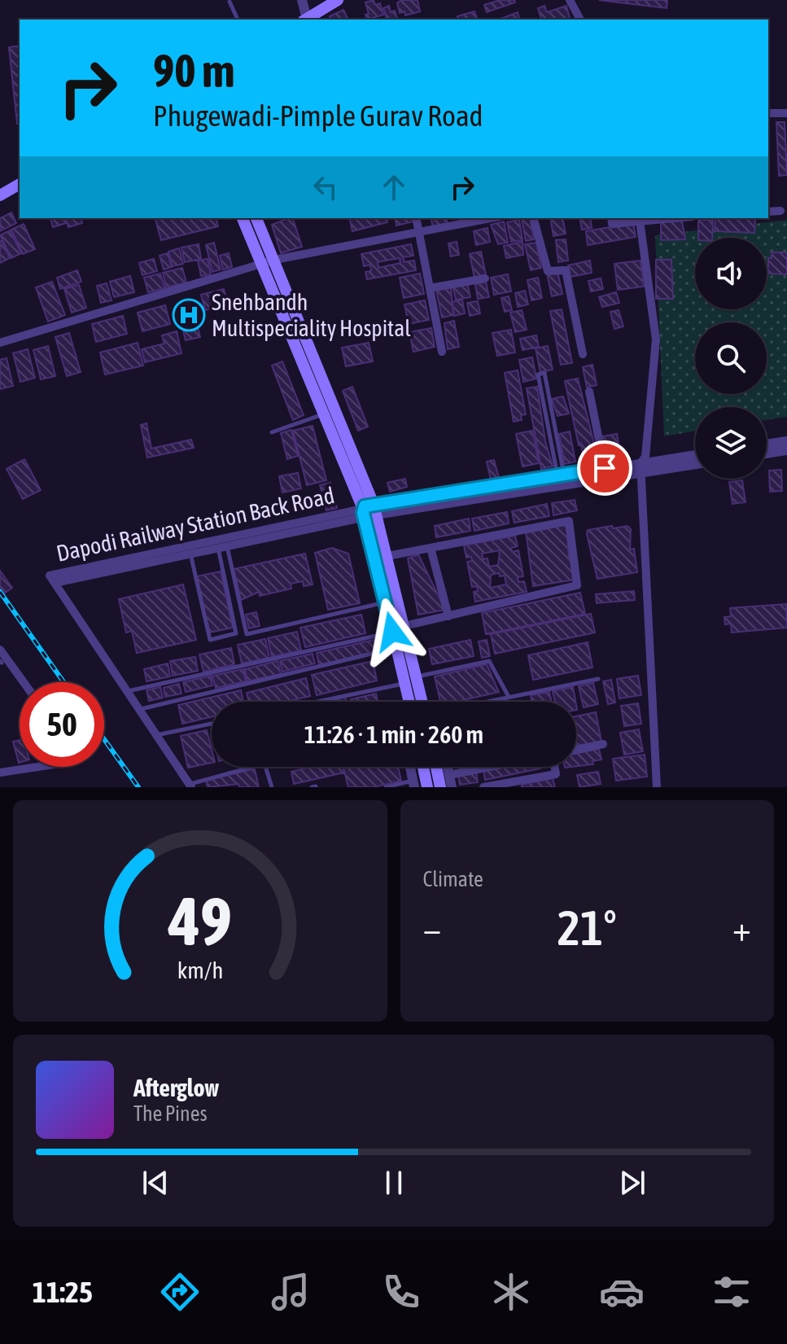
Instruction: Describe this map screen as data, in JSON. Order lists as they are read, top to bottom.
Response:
{
  "streets": {
    "street": ["Dapodi Railway Station Back Road"]
  },
  "places": {
    "hospital": ["Snehbandh Multispeciality Hospital"]
  },
  "page": {
    "turn": ["90 m", "Phugewadi-Pimple Gurav Road"],
    "limit": "50",
    "trip": "11:26 · 1 min · 260 m",
    "tile": "Climate",
    "heat": ["−", "21°", "+"],
    "song": ["Afterglow", "The Pines"],
    "tabs": "11:25",
    "gauge": ["49", "km/h"]
  }
}
